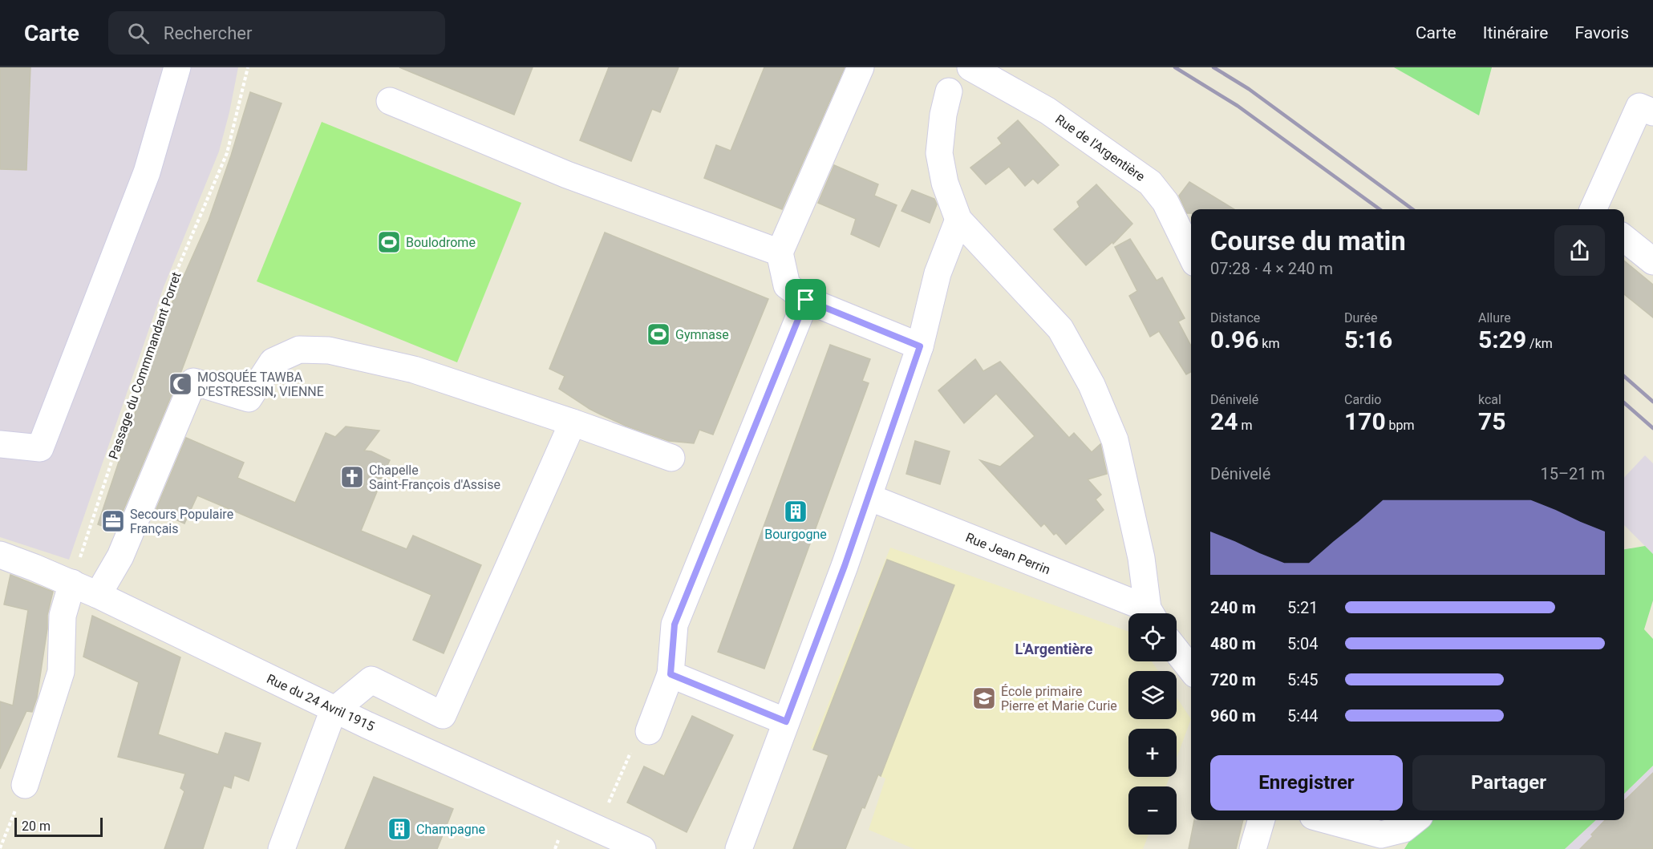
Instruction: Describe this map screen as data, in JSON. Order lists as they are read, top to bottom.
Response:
{
  "streets": {
    "street": ["Rue de l'Argentière", "Rue Jean Perrin", "Rue du 24 Avril 1915"],
    "path": ["Passage du Commmandant Porret"]
  },
  "crossings": [
    ["Passage du Commmandant Porret", "Rue du 24 Avril 1915"]
  ],
  "districts": ["L'Argentière"],
  "places": {
    "sports": ["Boulodrome", "Gymnase"],
    "mosque": ["MOSQUÉE TAWBA D'ESTRESSIN, VIENNE"],
    "church": ["Chapelle Saint-François d'Assise"],
    "building": ["Bourgogne", "Champagne"],
    "office": ["Secours Populaire Français"],
    "school or university": ["École primaire Pierre et Marie Curie"]
  },
  "scale_bar": "20 m",
  "page": {
    "header": "Carte",
    "search": "Rechercher",
    "nav": ["Carte", "Itinéraire", "Favoris"],
    "heading": ["Course du matin", "07:28 · 4 × 240 m"],
    "stats": [
      ["Distance", "0.96 km"],
      ["Durée", "5:16"],
      ["Allure", "5:29 /km"],
      ["Dénivelé", "24 m"],
      ["Cardio", "170 bpm"],
      ["kcal", "75"]
    ],
    "chart": ["Dénivelé", "15–21 m"],
    "list": [
      {
        "name": "240 m",
        "note": "5:21"
      },
      {
        "name": "480 m",
        "note": "5:04"
      },
      {
        "name": "720 m",
        "note": "5:45"
      },
      {
        "name": "960 m",
        "note": "5:44"
      }
    ],
    "map_buttons": ["+", "−"],
    "buttons": ["Enregistrer", "Partager"],
    "scale": "20 m"
  }
}
